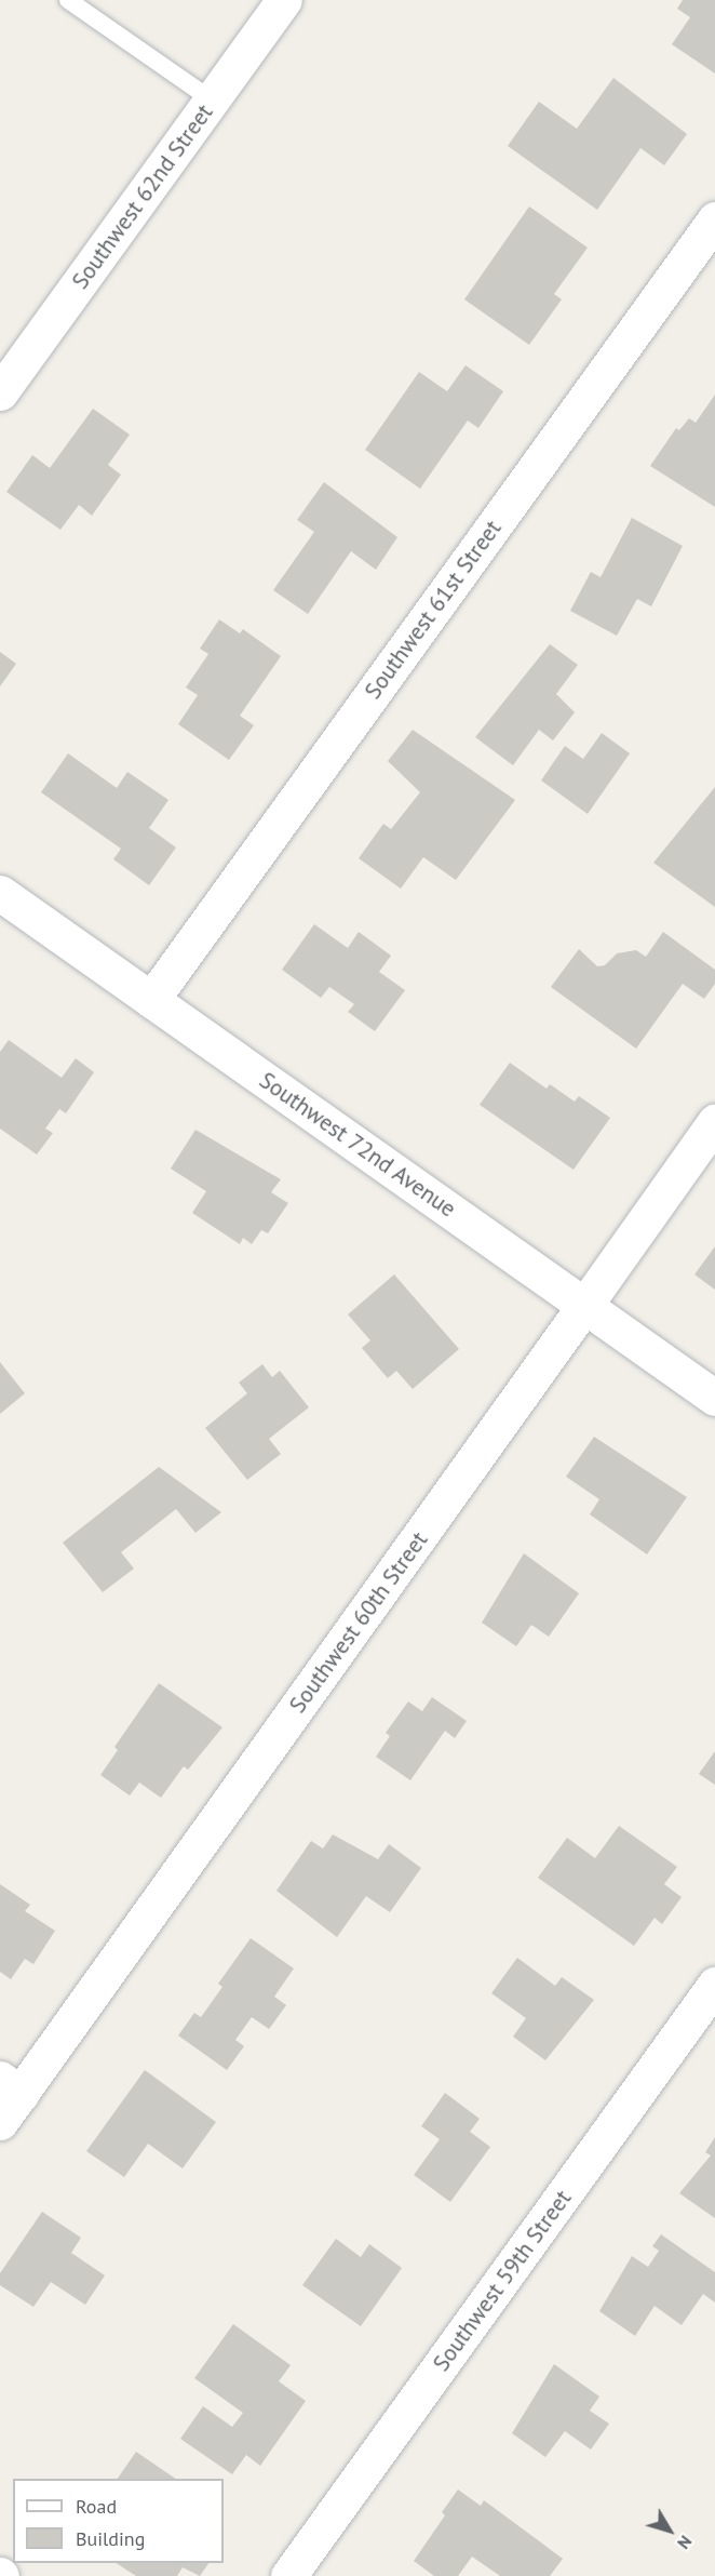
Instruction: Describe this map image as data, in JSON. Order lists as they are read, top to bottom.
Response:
{
  "streets": {
    "street": [
      "Southwest 62nd Street",
      "Southwest 61st Street",
      "Southwest 72nd Avenue",
      "Southwest 60th Street",
      "Southwest 59th Street"
    ]
  },
  "crossings": [
    ["Southwest 61st Street", "Southwest 72nd Avenue"],
    ["Southwest 72nd Avenue", "Southwest 60th Street"]
  ],
  "legend": ["Road", "Building"],
  "north": "bottom right"
}
